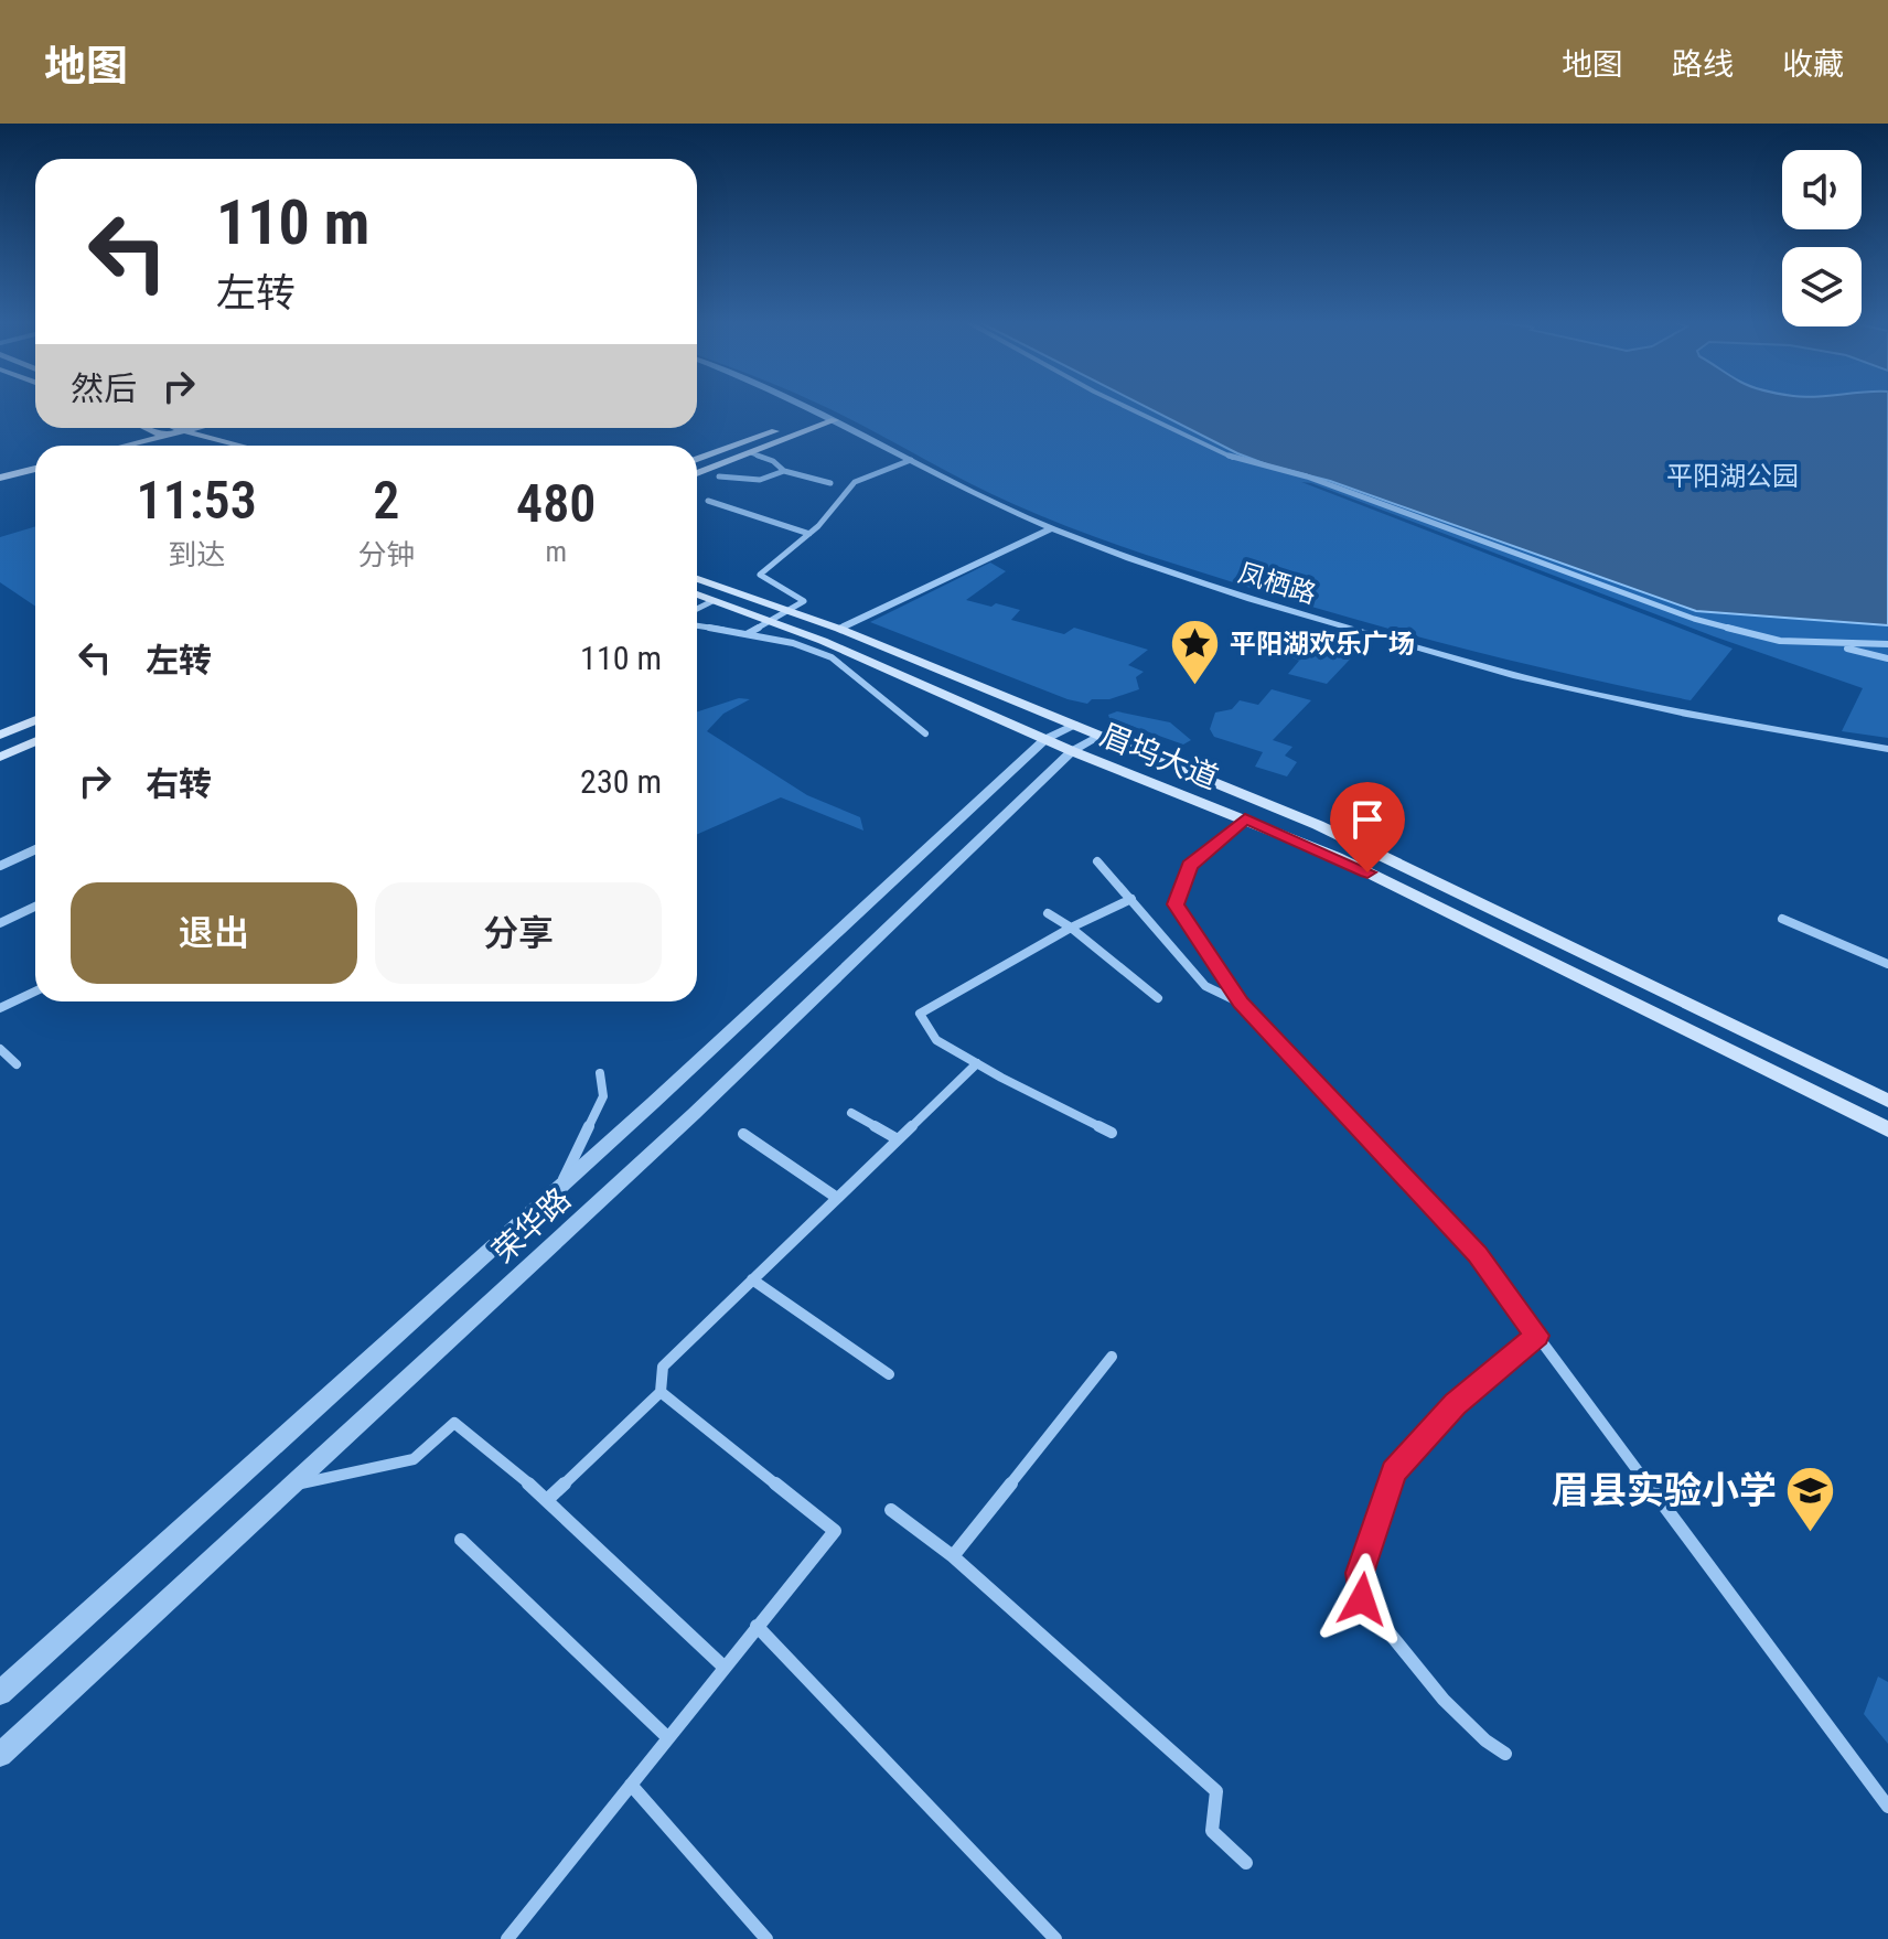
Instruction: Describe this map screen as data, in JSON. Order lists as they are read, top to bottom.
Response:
{
  "streets": {
    "main road": ["眉坞大道"],
    "street": ["凤栖路", "荣华路"]
  },
  "crossings": [
    ["眉坞大道", "荣华路"]
  ],
  "parks": ["平阳湖公园"],
  "places": {
    "place": ["平阳湖欢乐广场"],
    "school or university": ["眉县实验小学"]
  },
  "page": {
    "header": "地图",
    "nav": ["地图", "路线", "收藏"],
    "turn": ["110 m", "左转"],
    "then": "然后",
    "eta": [
      "11:53",
      "到达",
      "2",
      "分钟",
      "480",
      "m"
    ],
    "list": [
      {
        "name": "左转",
        "value": "110 m"
      },
      {
        "name": "右转",
        "value": "230 m"
      }
    ],
    "buttons": ["退出", "分享"]
  }
}
